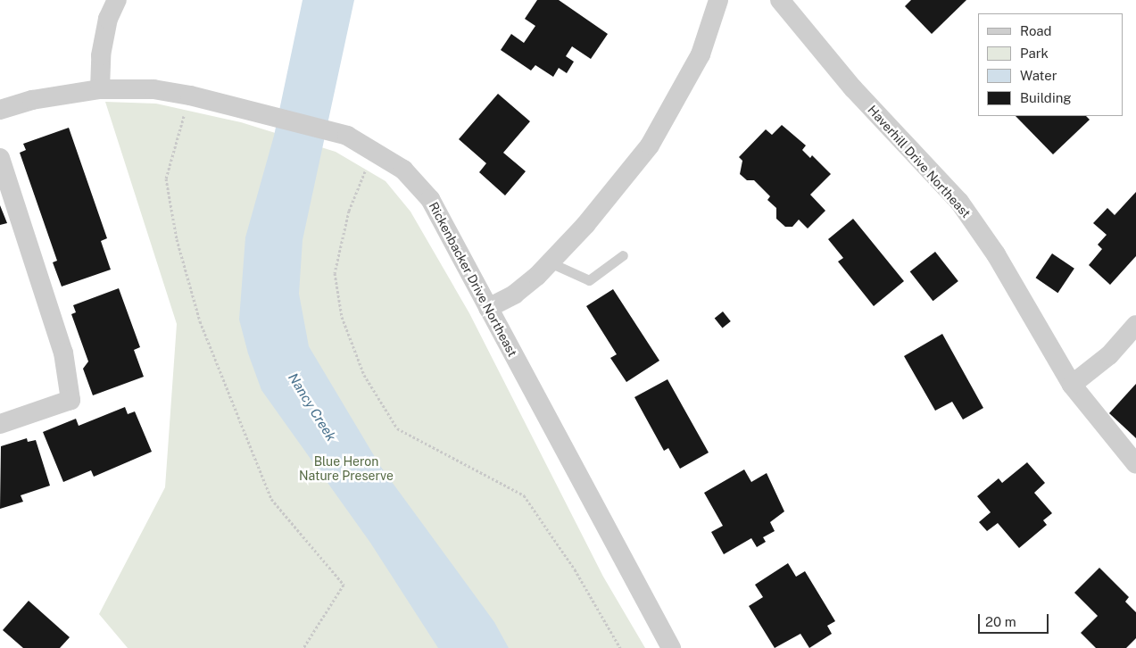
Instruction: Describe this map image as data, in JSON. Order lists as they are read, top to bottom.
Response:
{
  "streets": {
    "street": ["Haverhill Drive Northeast", "Rickenbacker Drive Northeast"]
  },
  "water": ["Nancy Creek"],
  "parks": ["Blue Heron Nature Preserve"],
  "legend": [
    "Road",
    "Park",
    "Water",
    "Building"
  ],
  "scale_bar": "20 m"
}
